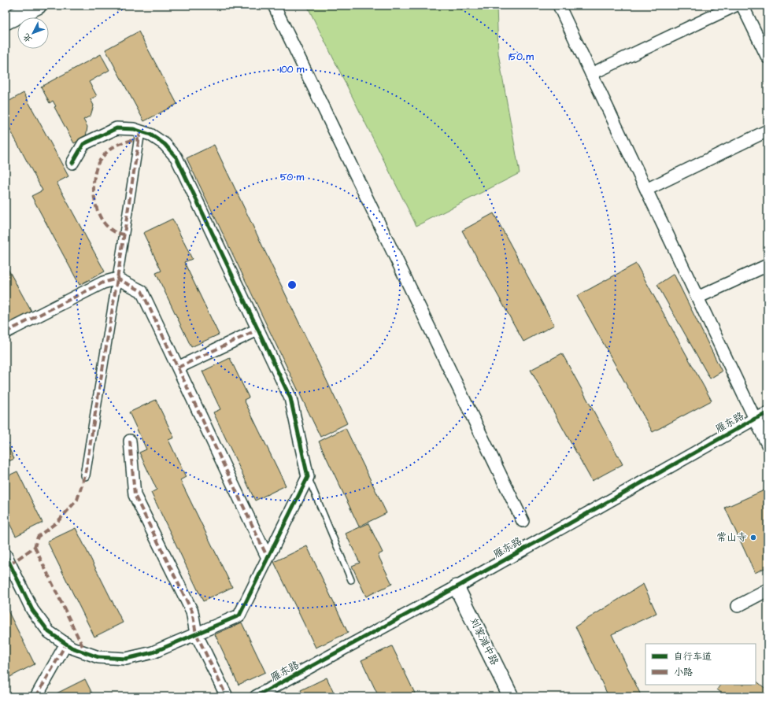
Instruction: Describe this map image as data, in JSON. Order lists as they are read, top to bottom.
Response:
{
  "streets": {
    "street": ["雁东路", "刘家滩中路"]
  },
  "crossings": [
    ["雁东路", "刘家滩中路"]
  ],
  "places": ["常山寺"],
  "legend": ["自行车道", "小路"],
  "north": "bottom left",
  "rings": ["150 m", "100 m", "50 m"]
}
